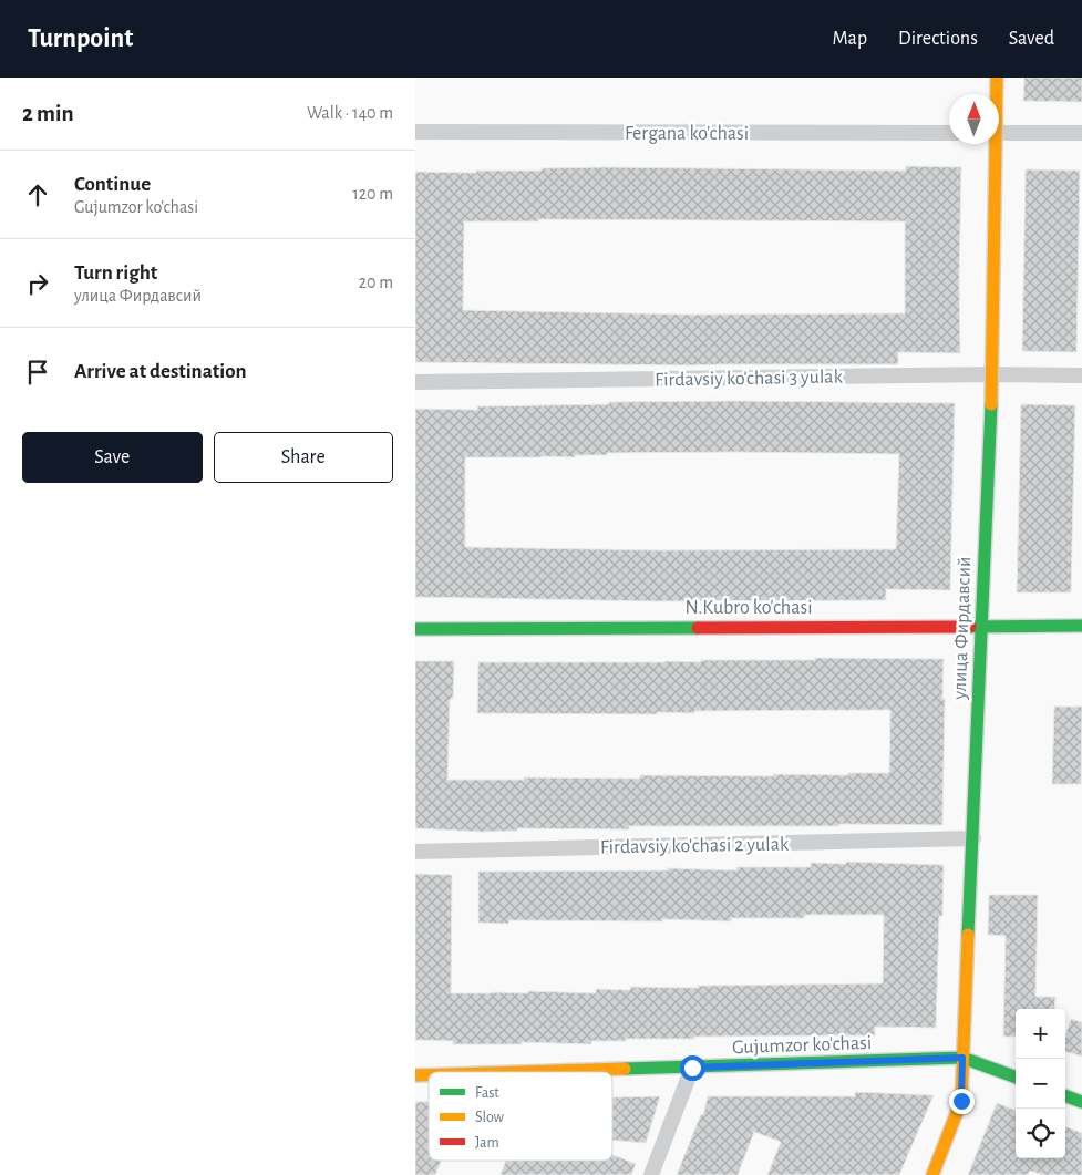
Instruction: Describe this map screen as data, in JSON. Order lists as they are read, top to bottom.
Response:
{
  "streets": {
    "street": [
      "Fergana ko'chasi",
      "Firdavsiy ko'chasi 3 yulak",
      "N.Kubro ko'chasi",
      "улица Фирдавсий",
      "Firdavsiy ko'chasi 2 yulak",
      "Gujumzor ko'chasi"
    ]
  },
  "crossings": [
    ["Firdavsiy ko'chasi 3 yulak", "улица Фирдавсий"],
    ["N.Kubro ko'chasi", "улица Фирдавсий"],
    ["улица Фирдавсий", "Firdavsiy ko'chasi 2 yulak"],
    ["улица Фирдавсий", "Gujumzor ko'chasi"]
  ],
  "legend": ["Fast", "Slow", "Jam"],
  "north": "top",
  "page": {
    "header": "Turnpoint",
    "nav": ["Map", "Directions", "Saved"],
    "heading": ["2 min", "Walk · 140 m"],
    "list": [
      ["Continue", "Gujumzor ko'chasi", "120 m"],
      ["Turn right", "улица Фирдавсий", "20 m"],
      "Arrive at destination"
    ],
    "buttons": ["Save", "Share"],
    "map_buttons": ["+", "−"]
  }
}
